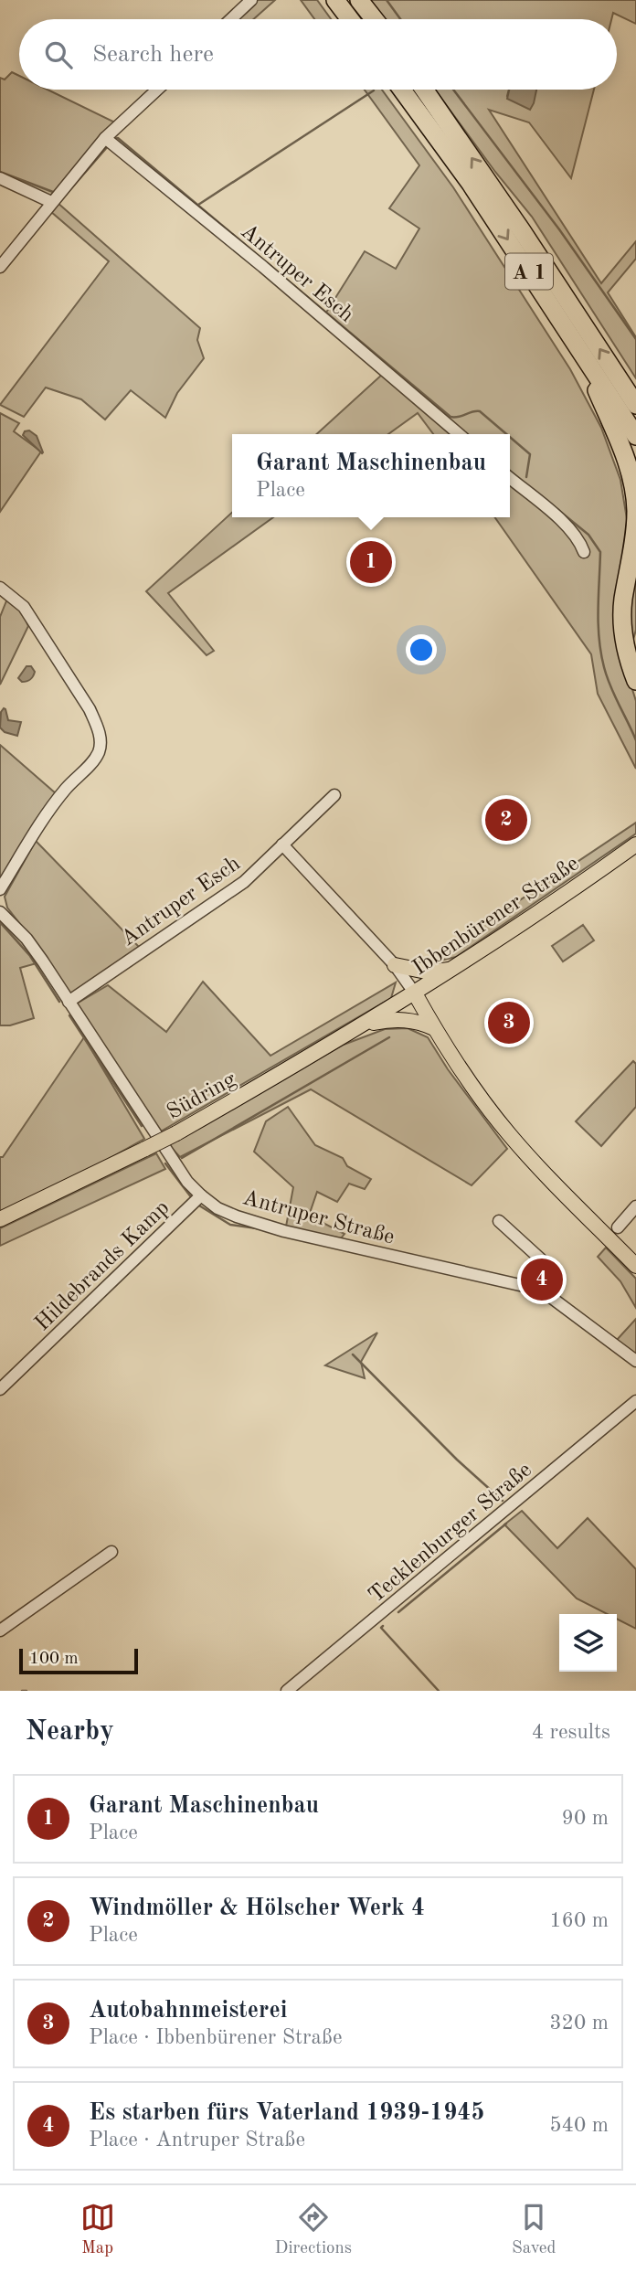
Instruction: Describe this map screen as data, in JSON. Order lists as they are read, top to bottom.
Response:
{
  "streets": {
    "highway": ["A 1"],
    "main road": ["Ibbenbürener Straße", "Südring"],
    "street": [
      "Antruper Esch",
      "Antruper Straße",
      "Hildebrands Kamp",
      "Tecklenburger Straße"
    ]
  },
  "crossings": [
    ["Antruper Esch", "Antruper Straße"],
    ["Ibbenbürener Straße", "Südring"],
    ["Antruper Straße", "Hildebrands Kamp"]
  ],
  "scale_bar": "100 m",
  "page": {
    "search": "Search here",
    "popup": ["Garant Maschinenbau", "Place"],
    "pins": [
      "1",
      "2",
      "3",
      "4"
    ],
    "scale": "100 m",
    "heading": ["Nearby", "4 results"],
    "list": [
      {
        "mark": "1",
        "name": "Garant Maschinenbau",
        "note": "Place",
        "value": "90 m"
      },
      {
        "mark": "2",
        "name": "Windmöller & Hölscher Werk 4",
        "note": "Place",
        "value": "160 m"
      },
      {
        "mark": "3",
        "name": "Autobahnmeisterei",
        "note": "Place · Ibbenbürener Straße",
        "value": "320 m"
      },
      {
        "mark": "4",
        "name": "Es starben fürs Vaterland 1939-1945",
        "note": "Place · Antruper Straße",
        "value": "540 m"
      }
    ],
    "nav": ["Map", "Directions", "Saved"]
  }
}
